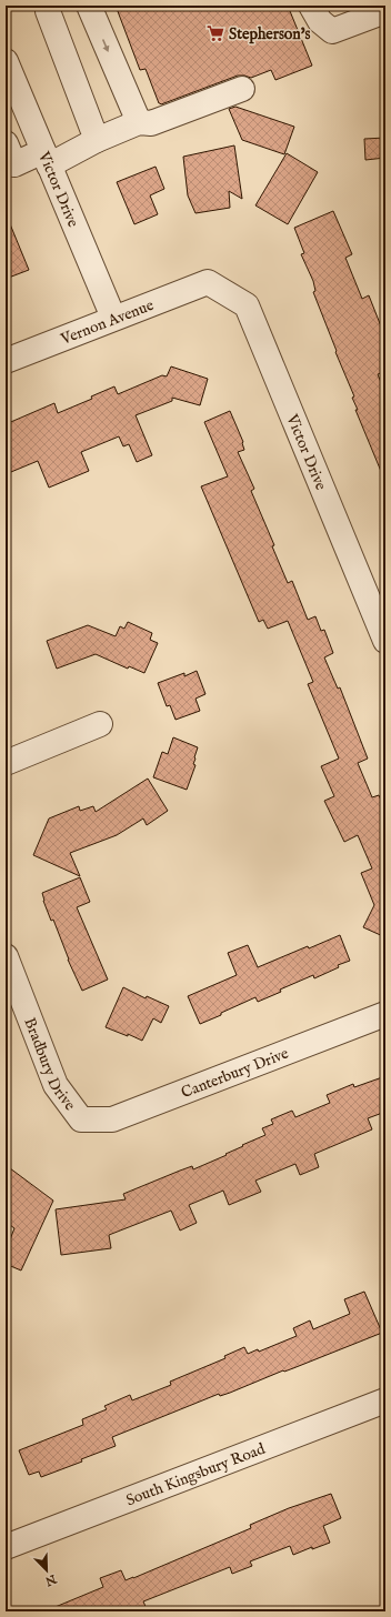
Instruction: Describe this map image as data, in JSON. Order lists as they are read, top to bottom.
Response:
{
  "streets": {
    "street": [
      "Victor Drive",
      "Vernon Avenue",
      "Bradbury Drive",
      "Canterbury Drive",
      "South Kingsbury Road"
    ]
  },
  "crossings": [
    ["Victor Drive", "Vernon Avenue"],
    ["Bradbury Drive", "Canterbury Drive"]
  ],
  "places": {
    "supermarket": ["Stepherson's"]
  },
  "north": "bottom right"
}
